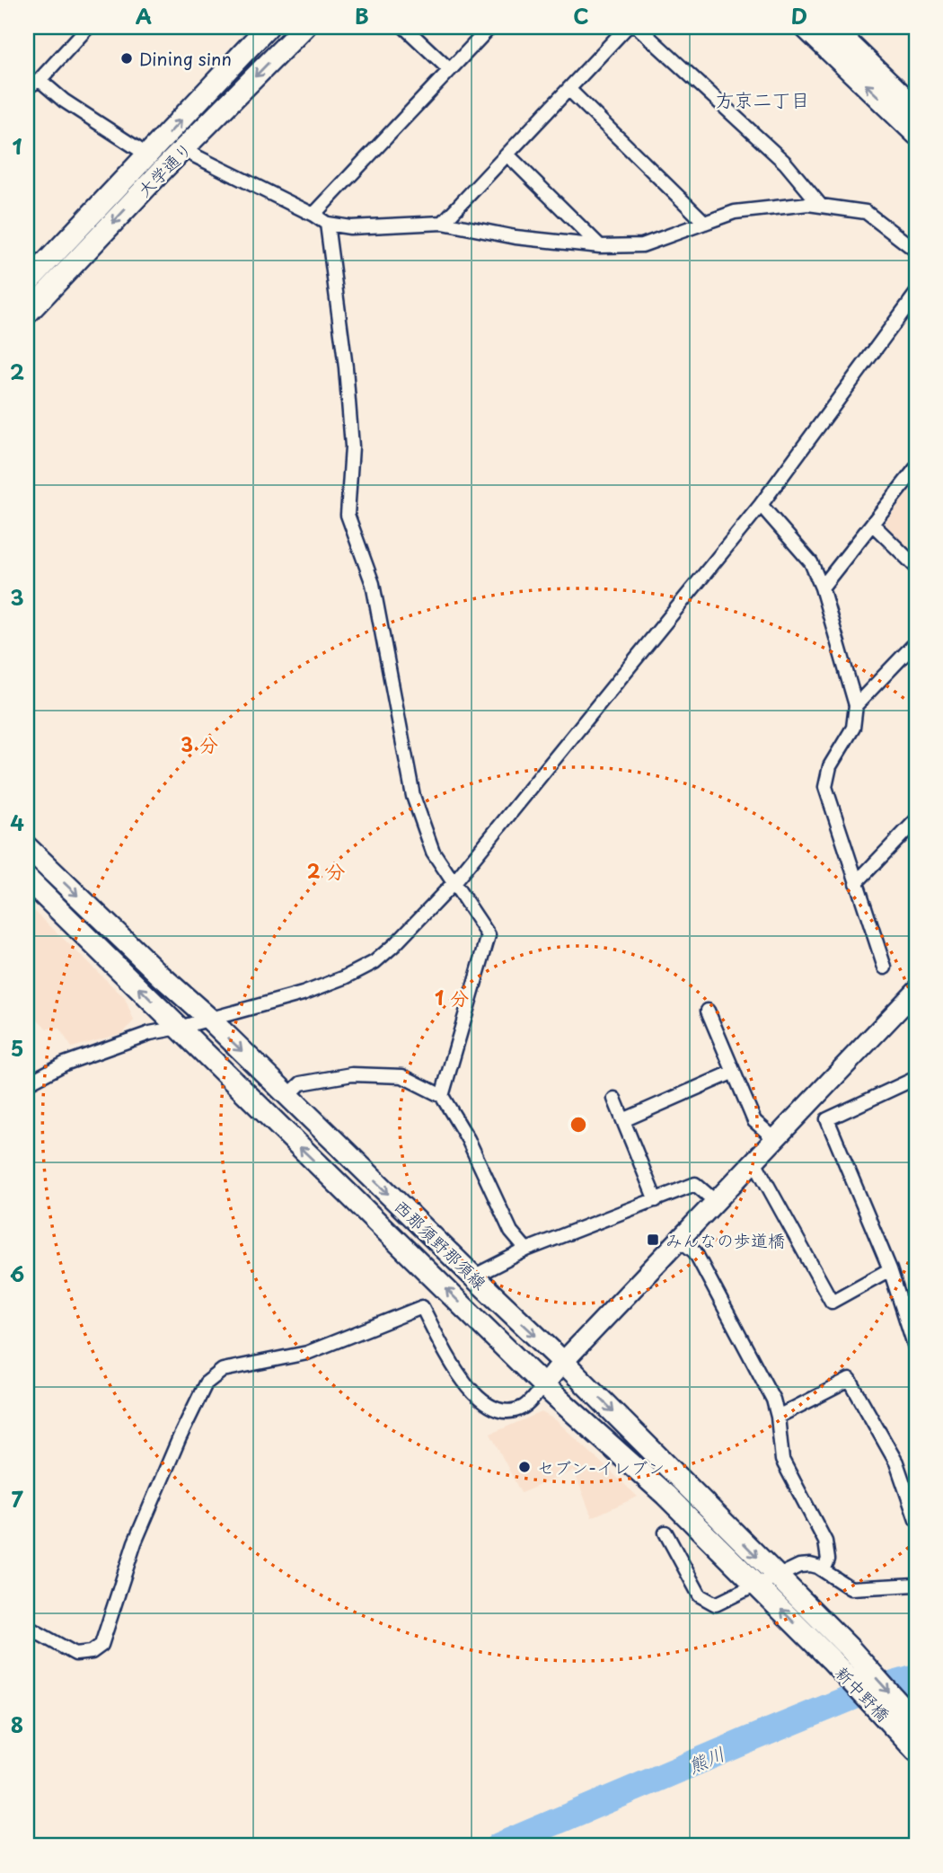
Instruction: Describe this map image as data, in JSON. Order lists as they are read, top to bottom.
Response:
{
  "streets": {
    "main road": ["大学通り", "西那須野那須線", "新中野橋"]
  },
  "crossings": [
    ["西那須野那須線", "新中野橋"]
  ],
  "districts": ["方京二丁目"],
  "water": ["熊川"],
  "places": {
    "other": ["Dining sinn", "セブン-イレブン"],
    "transit": ["みんなの歩道橋"]
  },
  "grid": {
    "columns": [
      "A",
      "B",
      "C",
      "D"
    ],
    "rows": [
      "1",
      "2",
      "3",
      "4",
      "5",
      "6",
      "7",
      "8"
    ]
  },
  "rings": ["3 分", "2 分", "1 分"]
}
